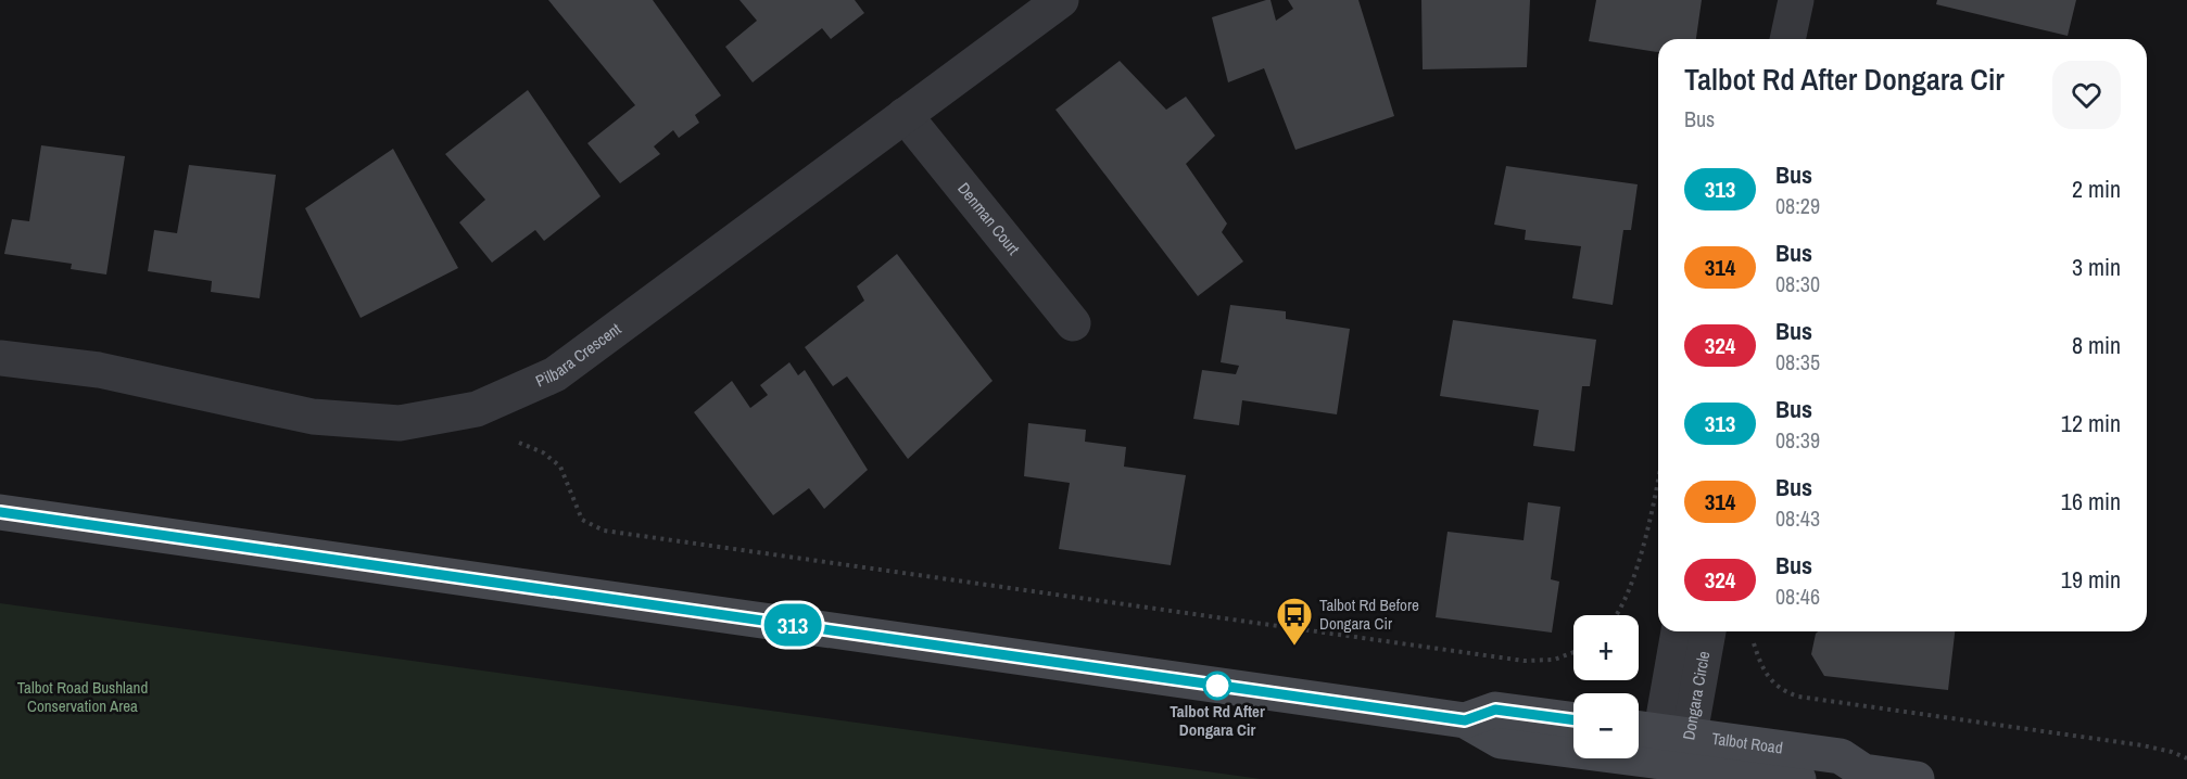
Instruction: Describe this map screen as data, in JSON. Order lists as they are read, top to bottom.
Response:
{
  "streets": {
    "main road": ["Talbot Road"],
    "street": ["Denman Court", "Pilbara Crescent", "Dongara Circle"]
  },
  "crossings": [
    ["Denman Court", "Pilbara Crescent"],
    ["Dongara Circle", "Talbot Road"]
  ],
  "parks": ["Talbot Road Bushland Conservation Area"],
  "places": {
    "bus stop": ["Talbot Rd Before Dongara Cir"],
    "other": ["Talbot Rd After Dongara Cir"]
  },
  "lines": ["bus line 313"],
  "page": {
    "on_map": "313",
    "heading": ["Talbot Rd After Dongara Cir", "Bus"],
    "list": [
      {
        "mark": "313",
        "name": "Bus",
        "note": "08:29",
        "value": "2 min"
      },
      {
        "mark": "314",
        "name": "Bus",
        "note": "08:30",
        "value": "3 min"
      },
      {
        "mark": "324",
        "name": "Bus",
        "note": "08:35",
        "value": "8 min"
      },
      {
        "mark": "313",
        "name": "Bus",
        "note": "08:39",
        "value": "12 min"
      },
      {
        "mark": "314",
        "name": "Bus",
        "note": "08:43",
        "value": "16 min"
      },
      {
        "mark": "324",
        "name": "Bus",
        "note": "08:46",
        "value": "19 min"
      }
    ],
    "map_buttons": ["+", "−"]
  }
}
